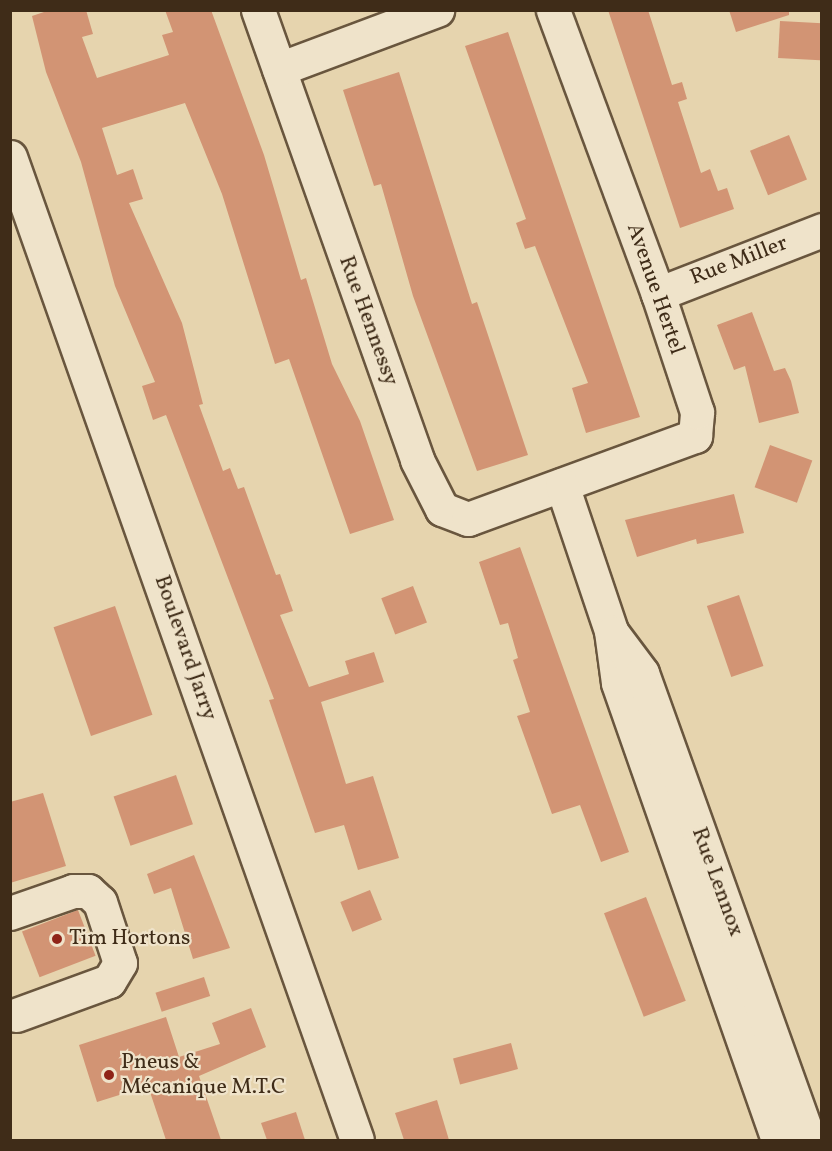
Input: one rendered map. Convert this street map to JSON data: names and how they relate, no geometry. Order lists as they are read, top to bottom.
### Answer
{
  "streets": {
    "street": [
      "Rue Miller",
      "Avenue Hertel",
      "Rue Hennessy",
      "Boulevard Jarry",
      "Rue Lennox"
    ]
  },
  "crossings": [
    ["Rue Miller", "Avenue Hertel"],
    ["Avenue Hertel", "Rue Hennessy"],
    ["Avenue Hertel", "Rue Lennox"],
    ["Rue Hennessy", "Rue Lennox"]
  ],
  "places": ["Tim Hortons", "Pneus & Mécanique M.T.C"]
}
